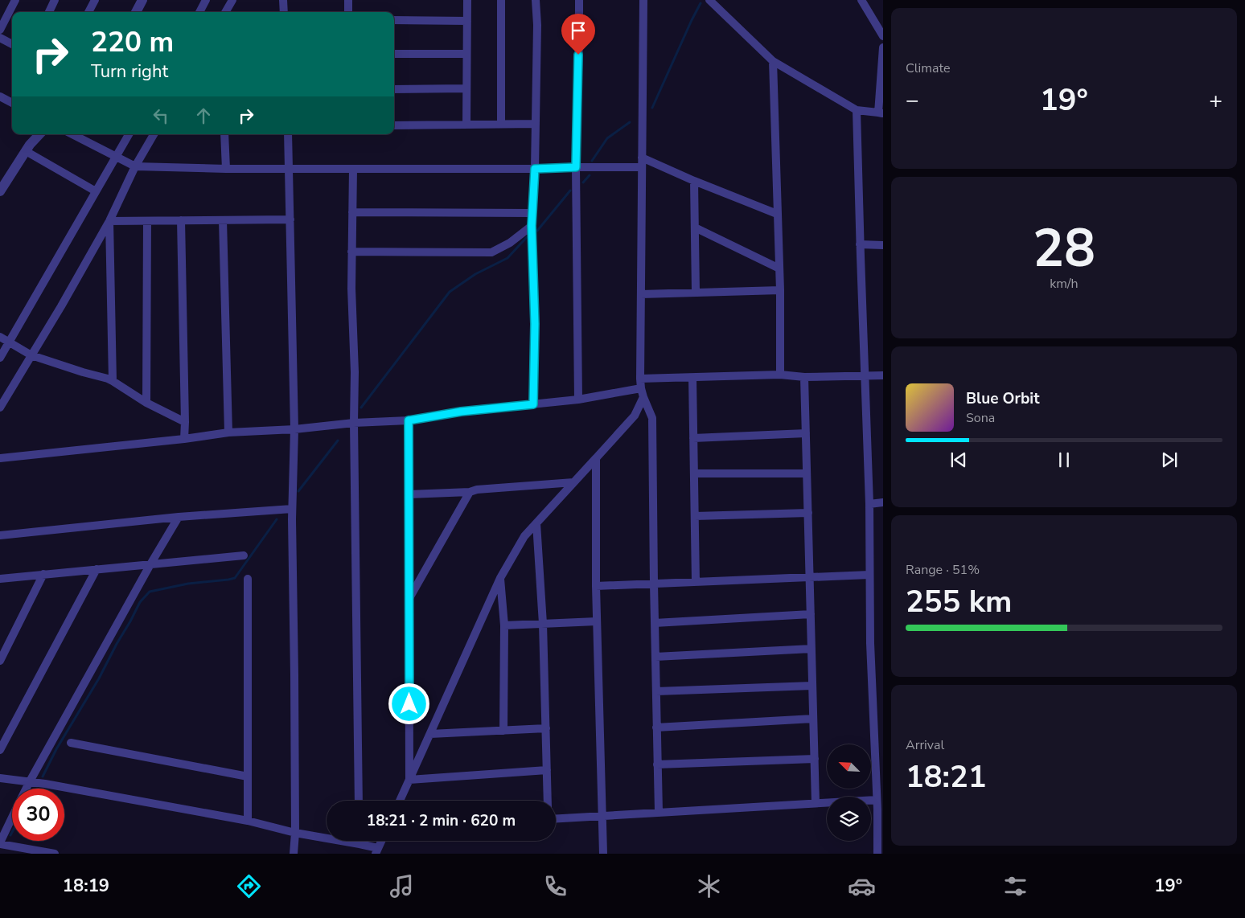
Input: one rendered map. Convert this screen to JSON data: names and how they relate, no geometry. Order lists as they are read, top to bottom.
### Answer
{
  "north": "top left",
  "page": {
    "tile": [
      "Climate",
      ["28", "km/h"],
      ["Range · 51%", "255 km"],
      ["Arrival", "18:21"]
    ],
    "turn": ["220 m", "Turn right"],
    "heat": ["−", "19°", "+"],
    "song": ["Blue Orbit", "Sona"],
    "limit": "30",
    "trip": "18:21 · 2 min · 620 m",
    "tabs": ["18:19", "19°"]
  }
}
